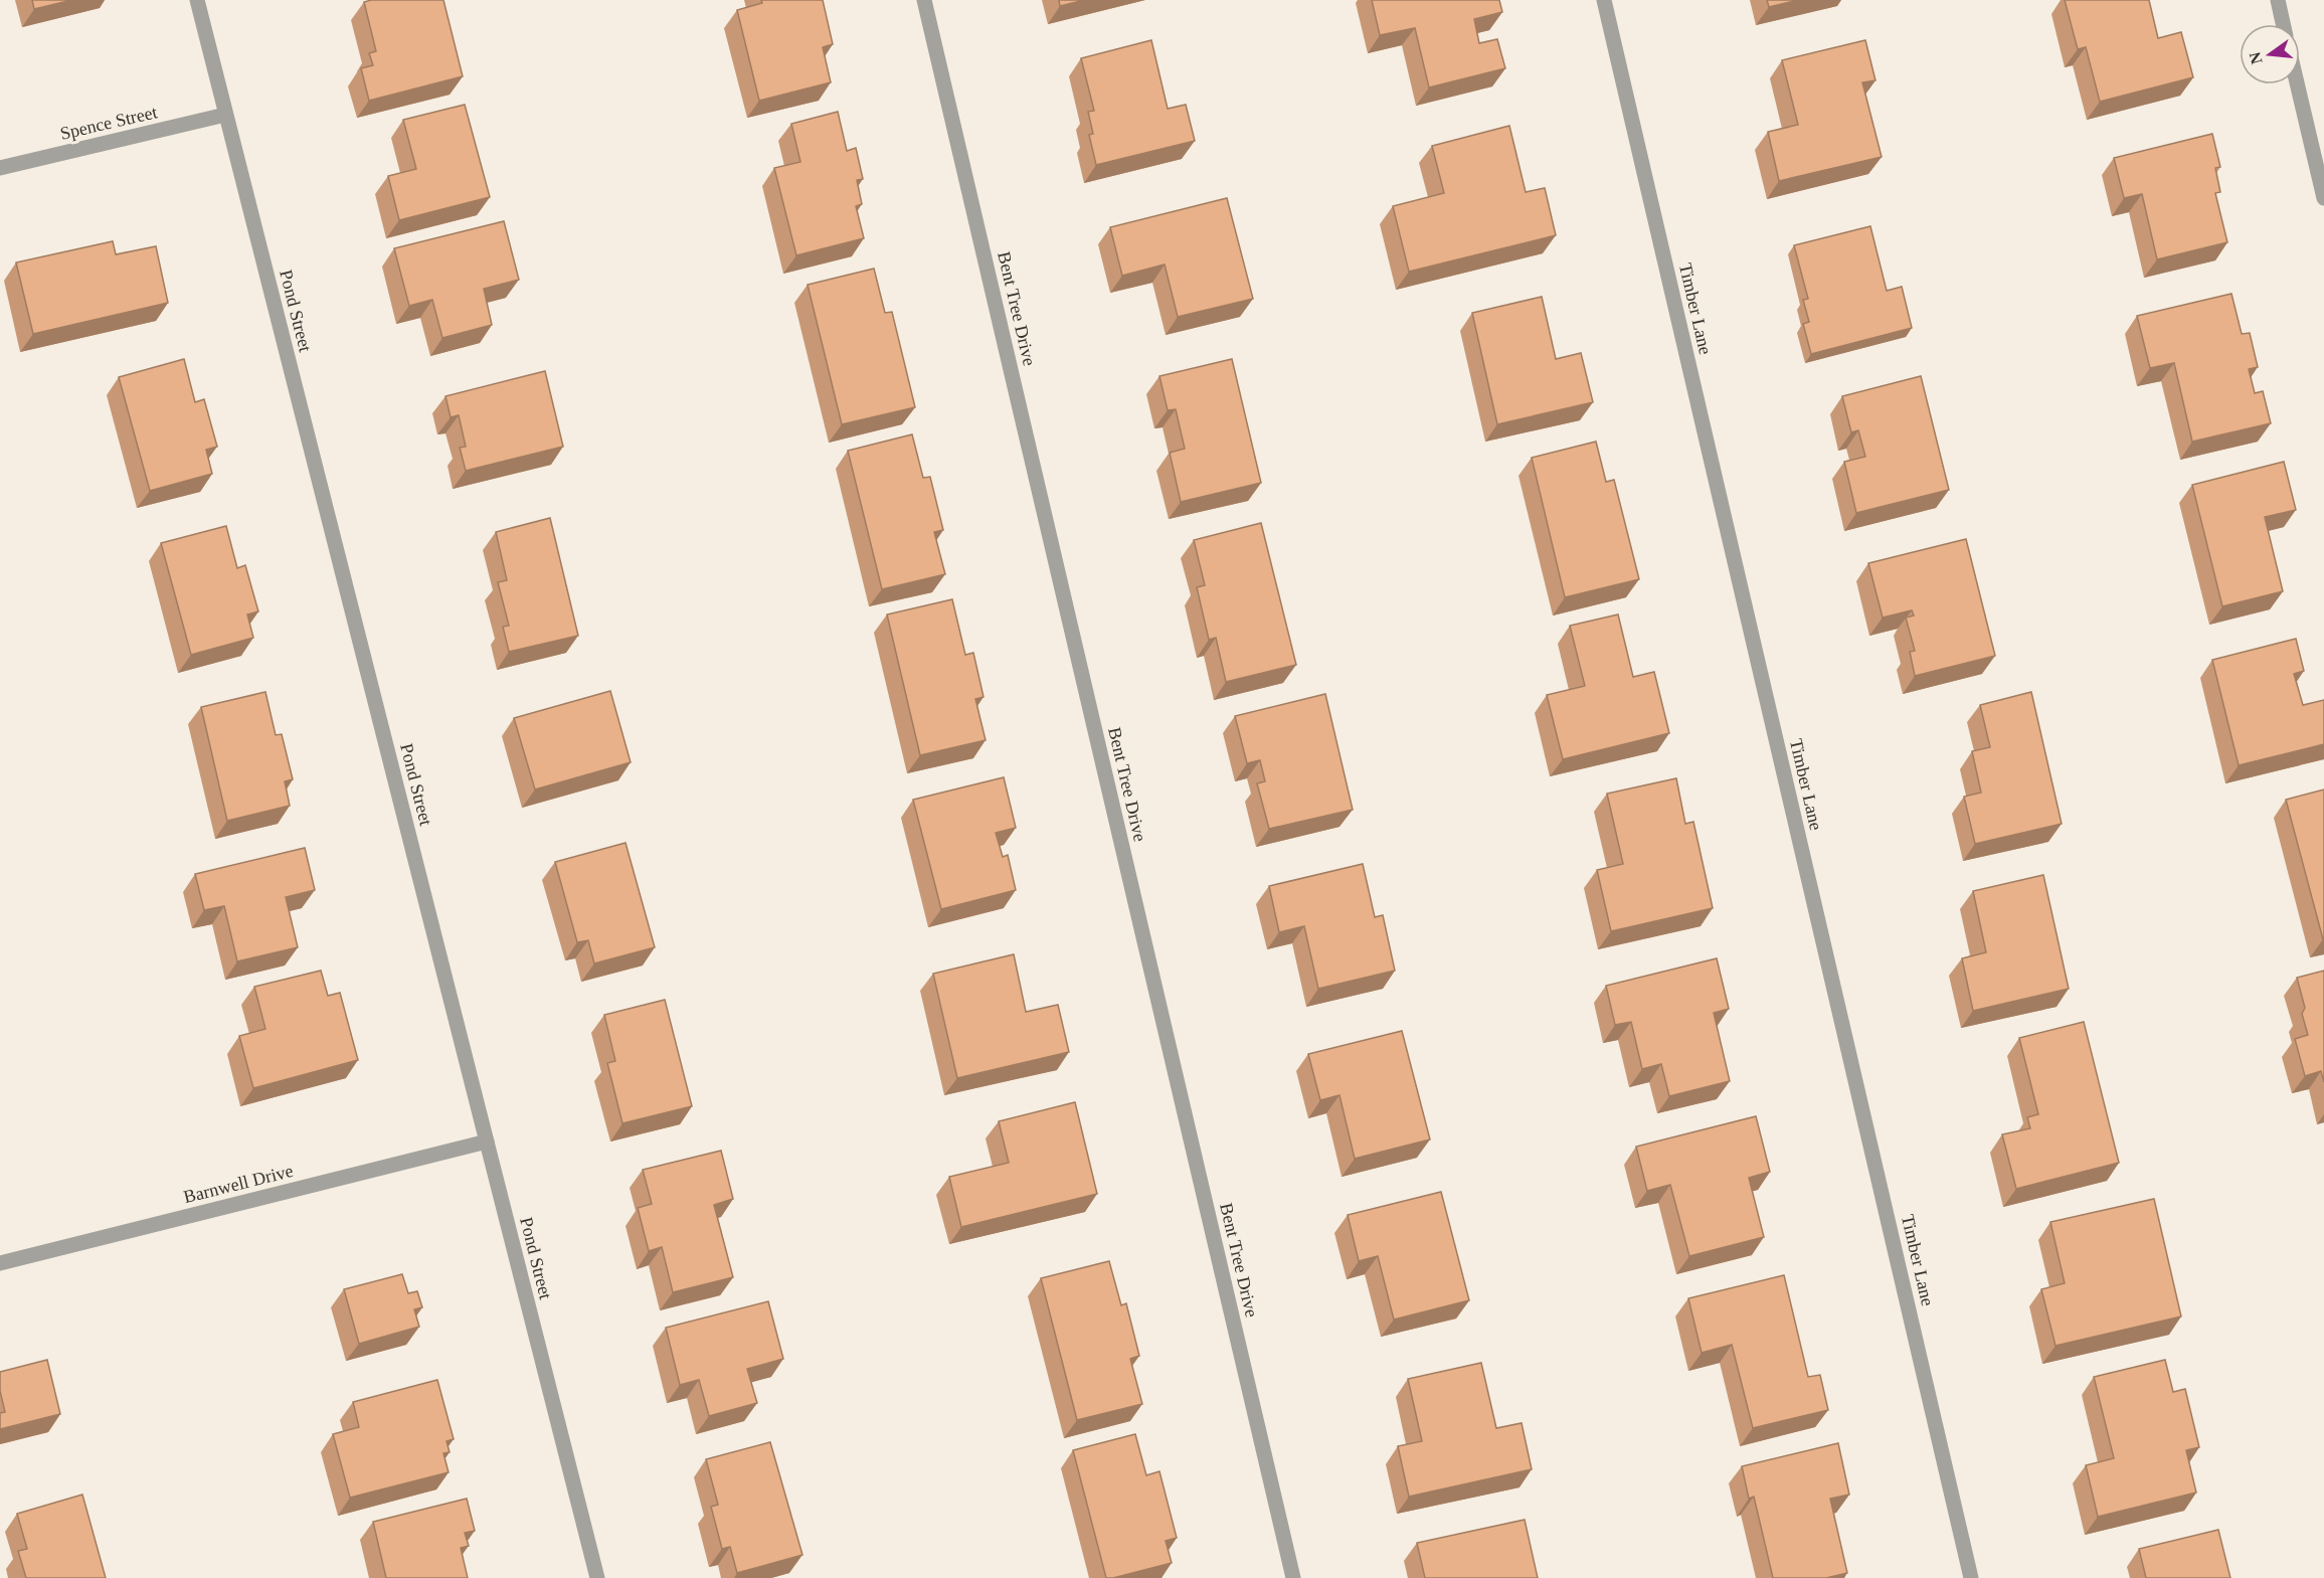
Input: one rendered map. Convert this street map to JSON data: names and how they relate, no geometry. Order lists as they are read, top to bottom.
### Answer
{
  "streets": {
    "street": [
      "Spence Street",
      "Bent Tree Drive",
      "Timber Lane",
      "Pond Street",
      "Barnwell Drive"
    ]
  },
  "crossings": [
    ["Spence Street", "Pond Street"],
    ["Pond Street", "Barnwell Drive"]
  ],
  "north": "left"
}
